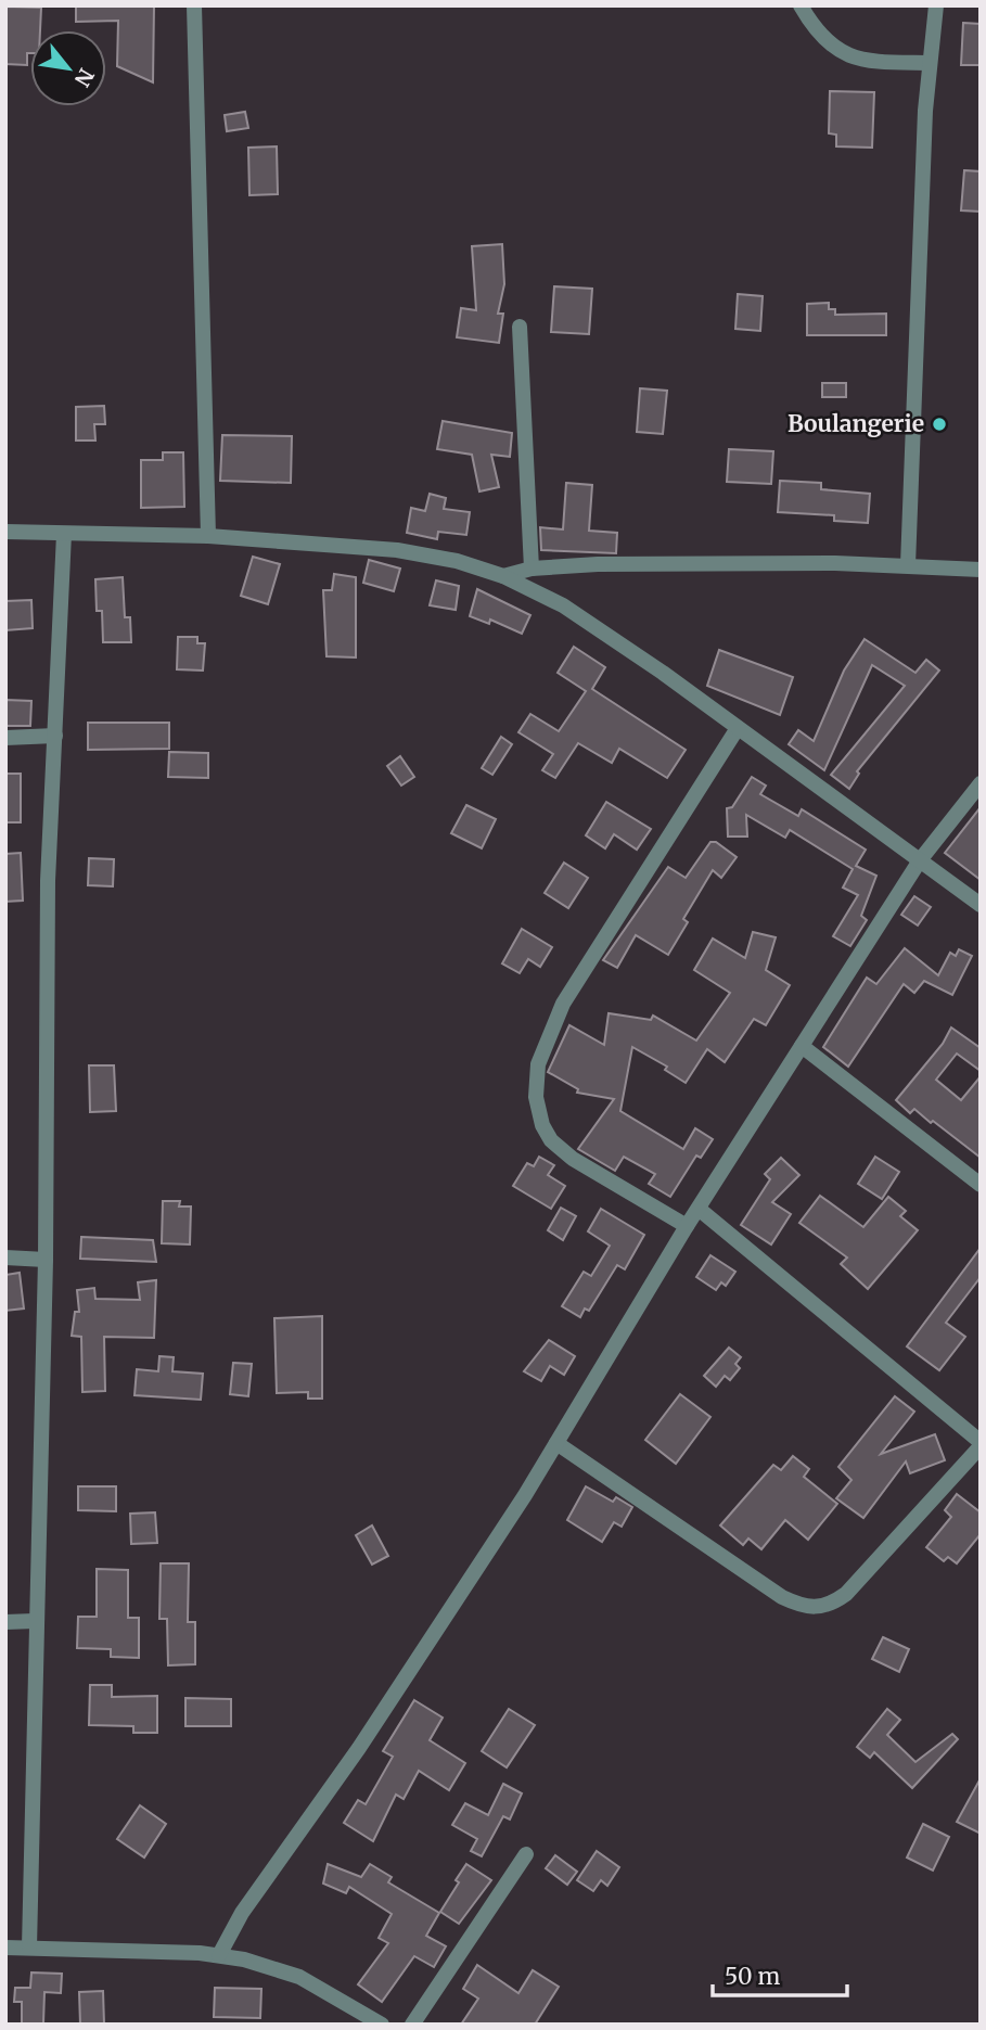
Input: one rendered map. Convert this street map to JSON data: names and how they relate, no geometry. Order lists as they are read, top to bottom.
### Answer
{
  "places": ["Boulangerie"],
  "scale_bar": "50 m",
  "north": "bottom right"
}
